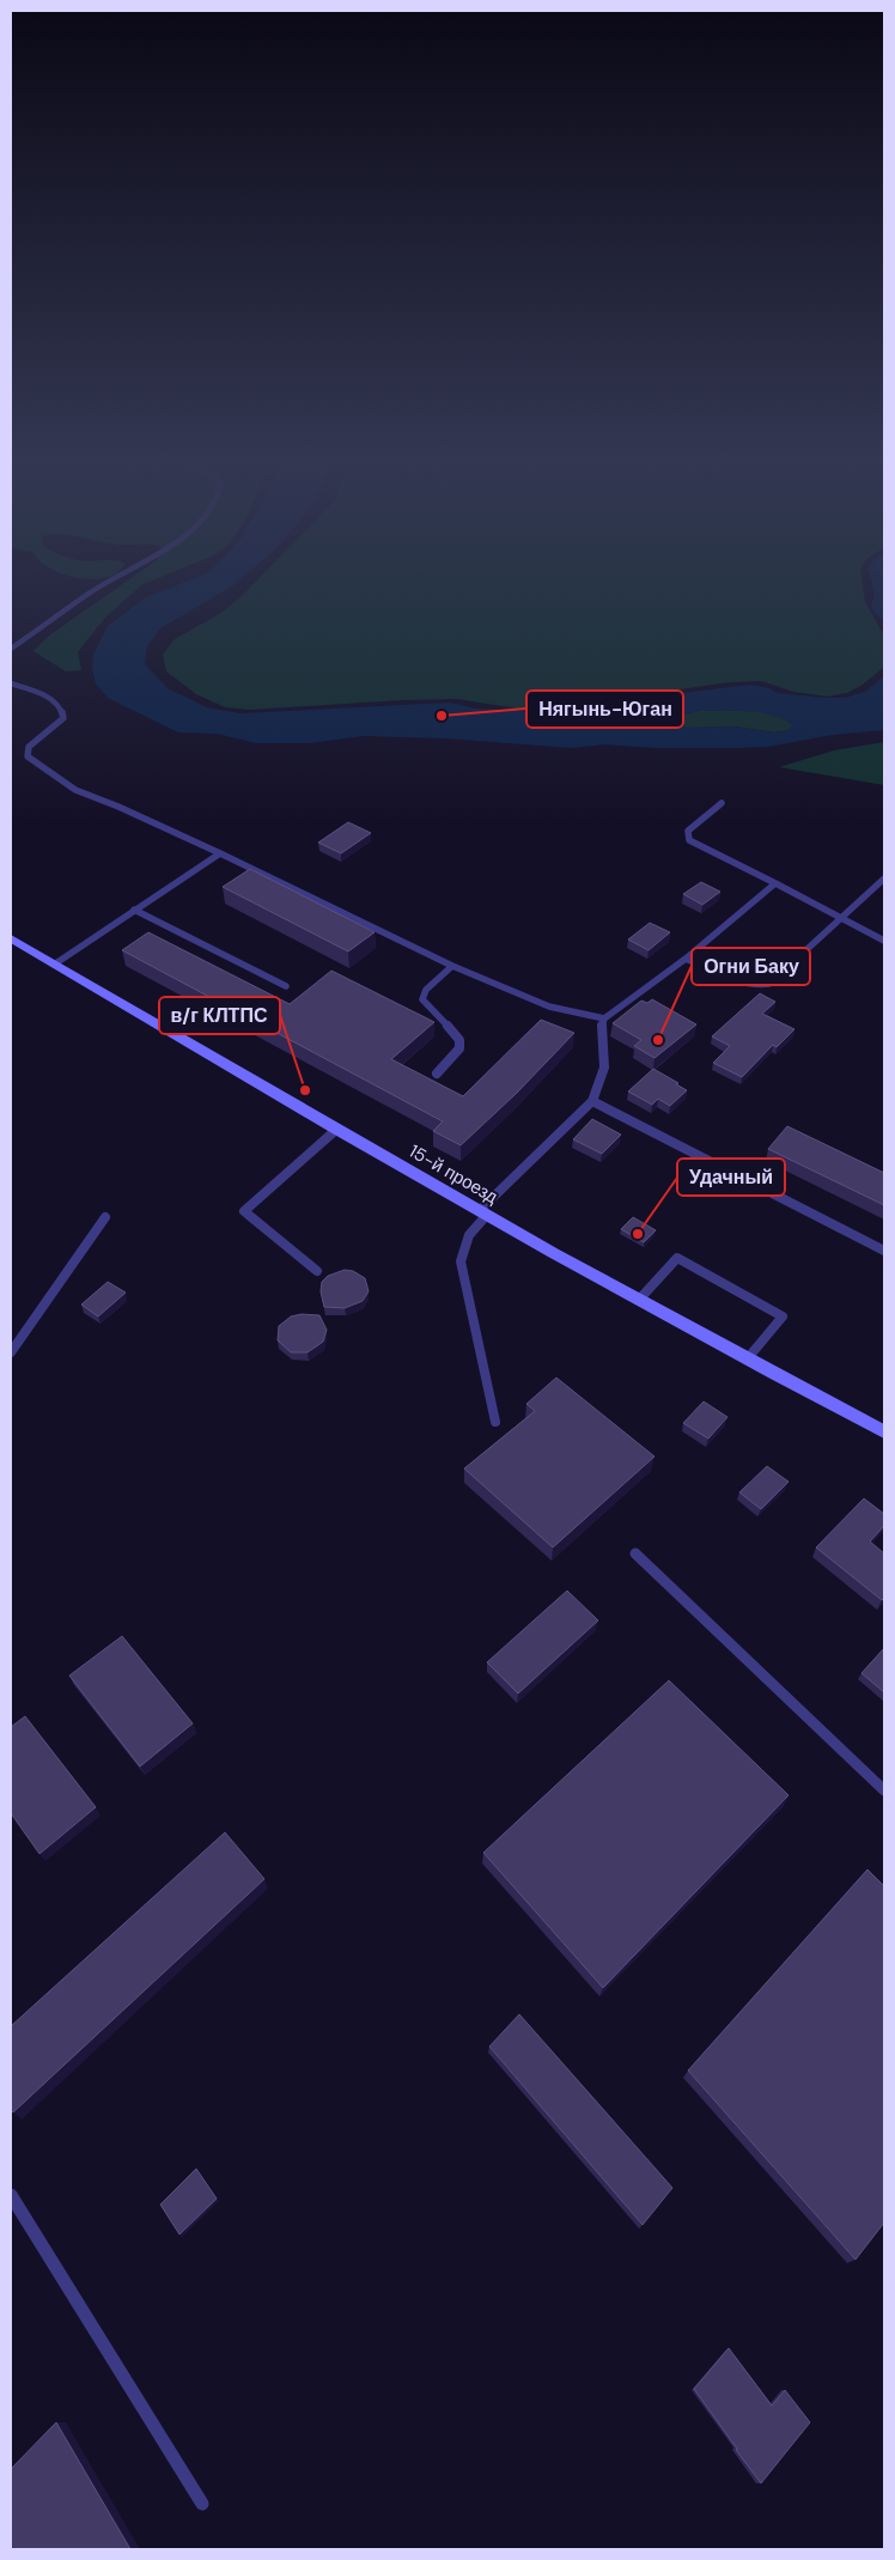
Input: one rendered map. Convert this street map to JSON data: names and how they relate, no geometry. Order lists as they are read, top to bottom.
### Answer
{
  "streets": {
    "main road": ["15-й проезд"]
  },
  "places": [
    "Нягынь-Юган",
    "Огни Баку",
    "в/г КЛТПС",
    "Удачный"
  ]
}
